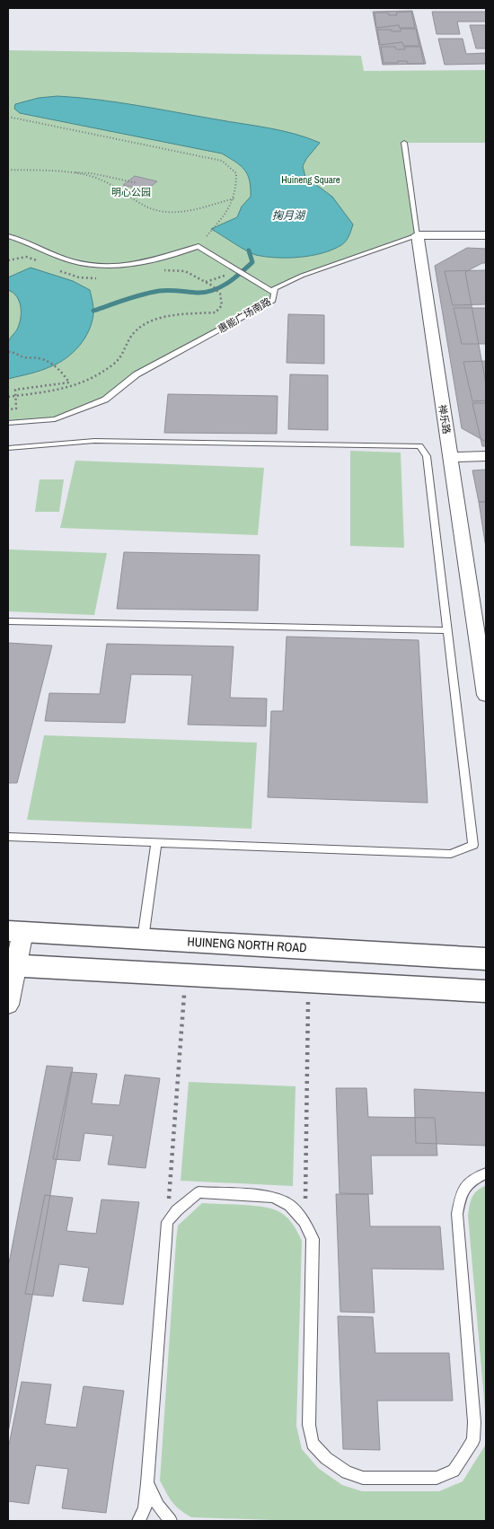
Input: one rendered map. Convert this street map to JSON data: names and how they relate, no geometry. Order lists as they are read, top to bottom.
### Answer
{
  "streets": {
    "street": ["惠能广场南路", "禅乐路", "HUINENG NORTH ROAD"]
  },
  "crossings": [
    ["惠能广场南路", "禅乐路"]
  ],
  "water": ["掬月湖"],
  "parks": ["Huineng Square", "明心公园"]
}
